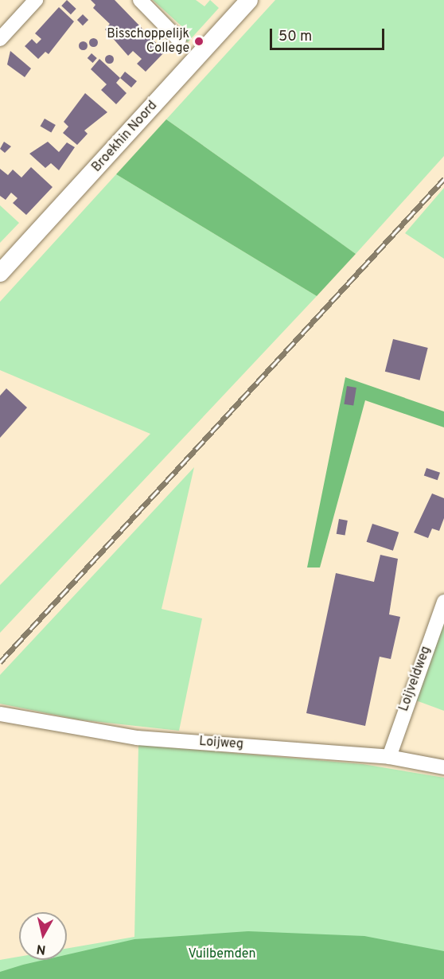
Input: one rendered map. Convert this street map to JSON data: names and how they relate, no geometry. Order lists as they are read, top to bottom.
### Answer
{
  "streets": {
    "street": ["Broekhin Noord", "Loijveldweg", "Loijweg"]
  },
  "crossings": [
    ["Loijveldweg", "Loijweg"]
  ],
  "parks": ["Vuilbemden"],
  "places": ["Bisschoppelijk College"],
  "scale_bar": "50 m",
  "north": "bottom"
}
